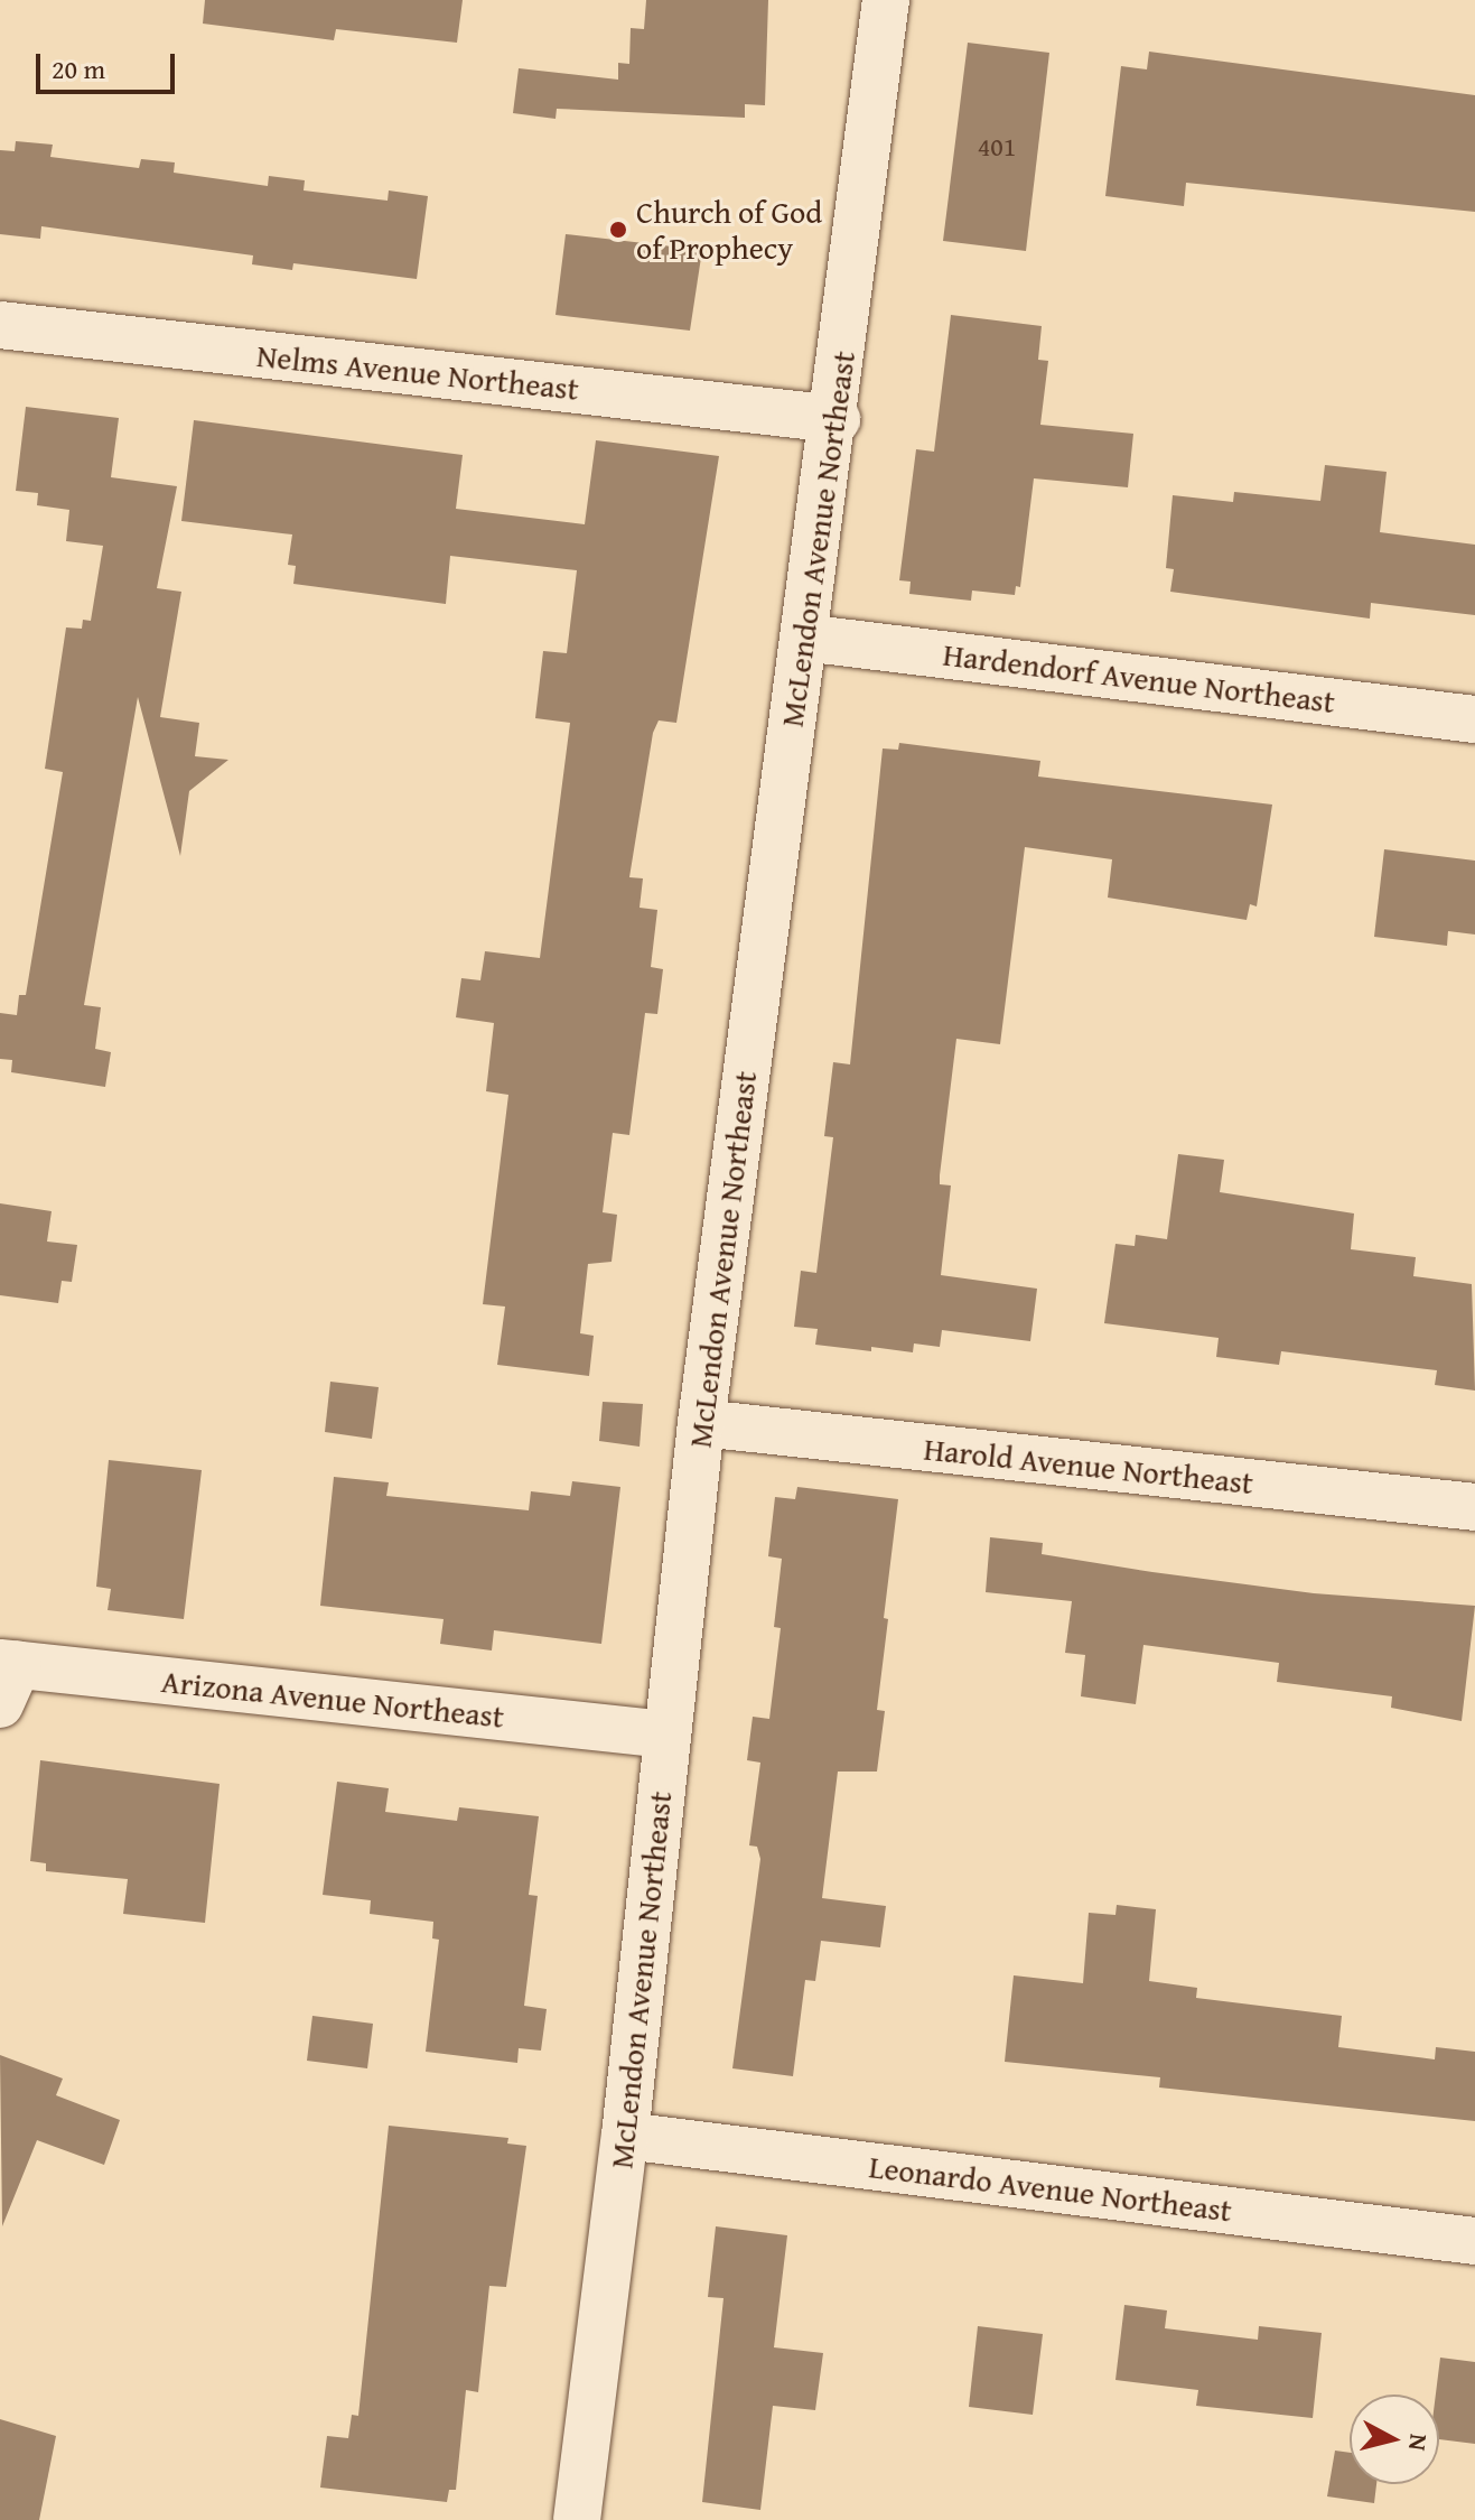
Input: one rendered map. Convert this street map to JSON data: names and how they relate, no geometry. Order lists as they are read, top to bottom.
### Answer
{
  "streets": {
    "street": [
      "Nelms Avenue Northeast",
      "McLendon Avenue Northeast",
      "Hardendorf Avenue Northeast",
      "Harold Avenue Northeast",
      "Arizona Avenue Northeast",
      "Leonardo Avenue Northeast"
    ]
  },
  "crossings": [
    ["Nelms Avenue Northeast", "McLendon Avenue Northeast"],
    ["McLendon Avenue Northeast", "Hardendorf Avenue Northeast"],
    ["McLendon Avenue Northeast", "Harold Avenue Northeast"],
    ["McLendon Avenue Northeast", "Arizona Avenue Northeast"],
    ["McLendon Avenue Northeast", "Leonardo Avenue Northeast"]
  ],
  "places": ["Church of God of Prophecy"],
  "house_numbers": ["401"],
  "scale_bar": "20 m",
  "north": "right"
}
